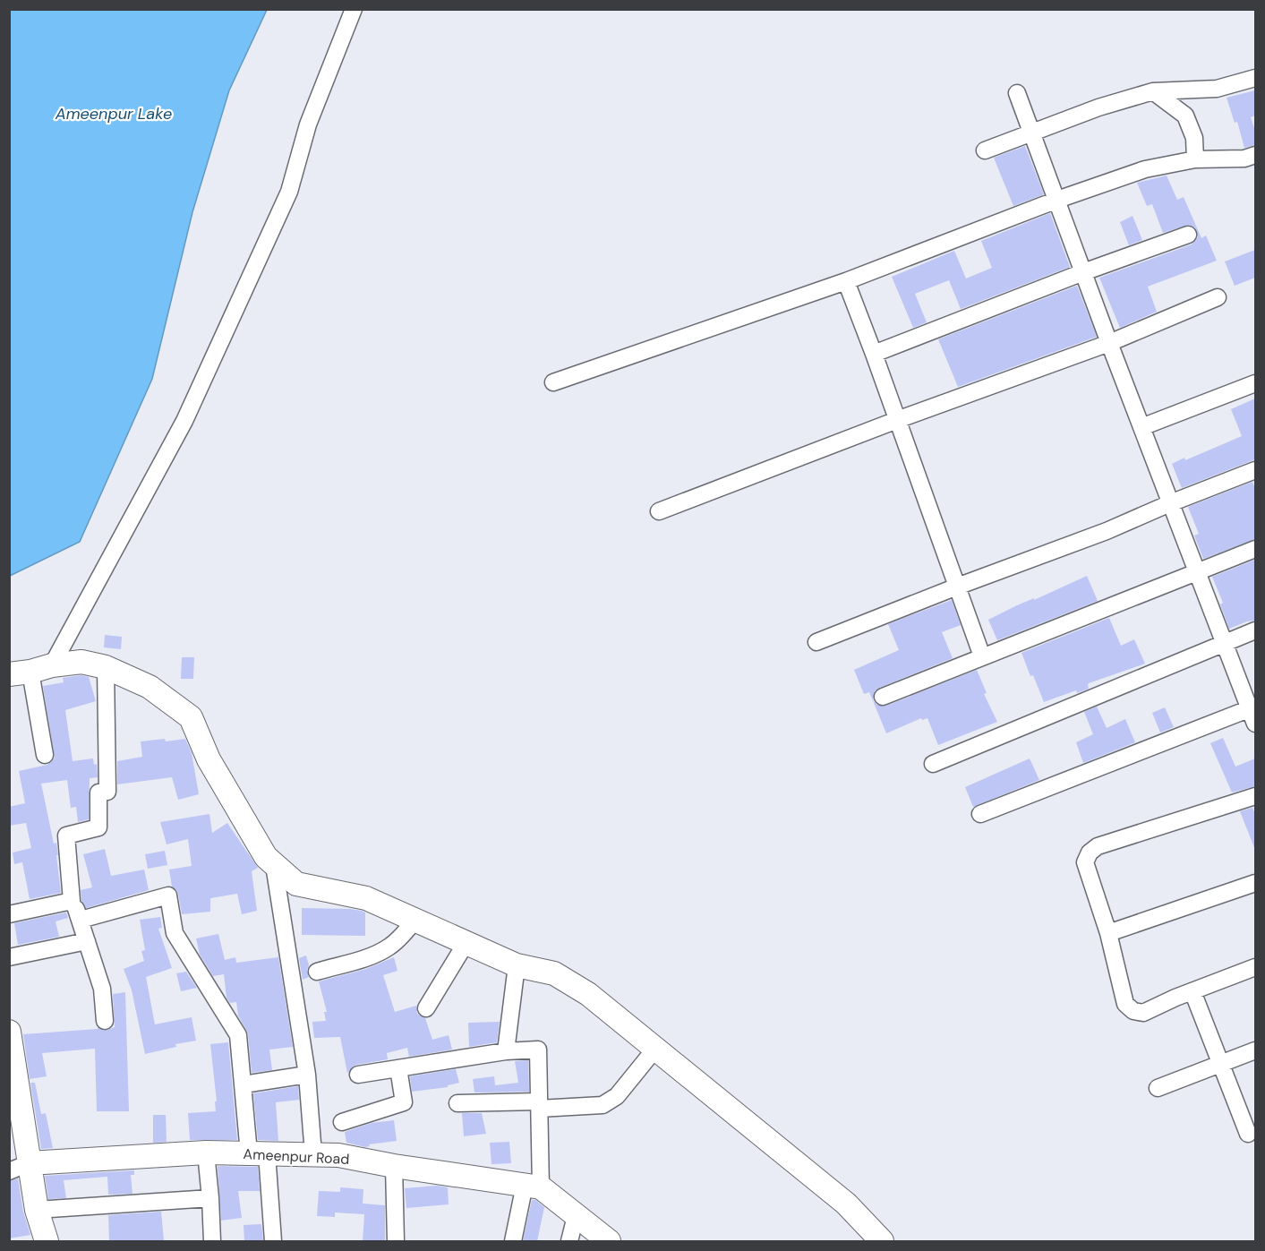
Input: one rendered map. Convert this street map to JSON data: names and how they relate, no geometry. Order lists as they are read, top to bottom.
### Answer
{
  "streets": {
    "street": ["Ameenpur Road"]
  },
  "water": ["Ameenpur Lake"]
}
